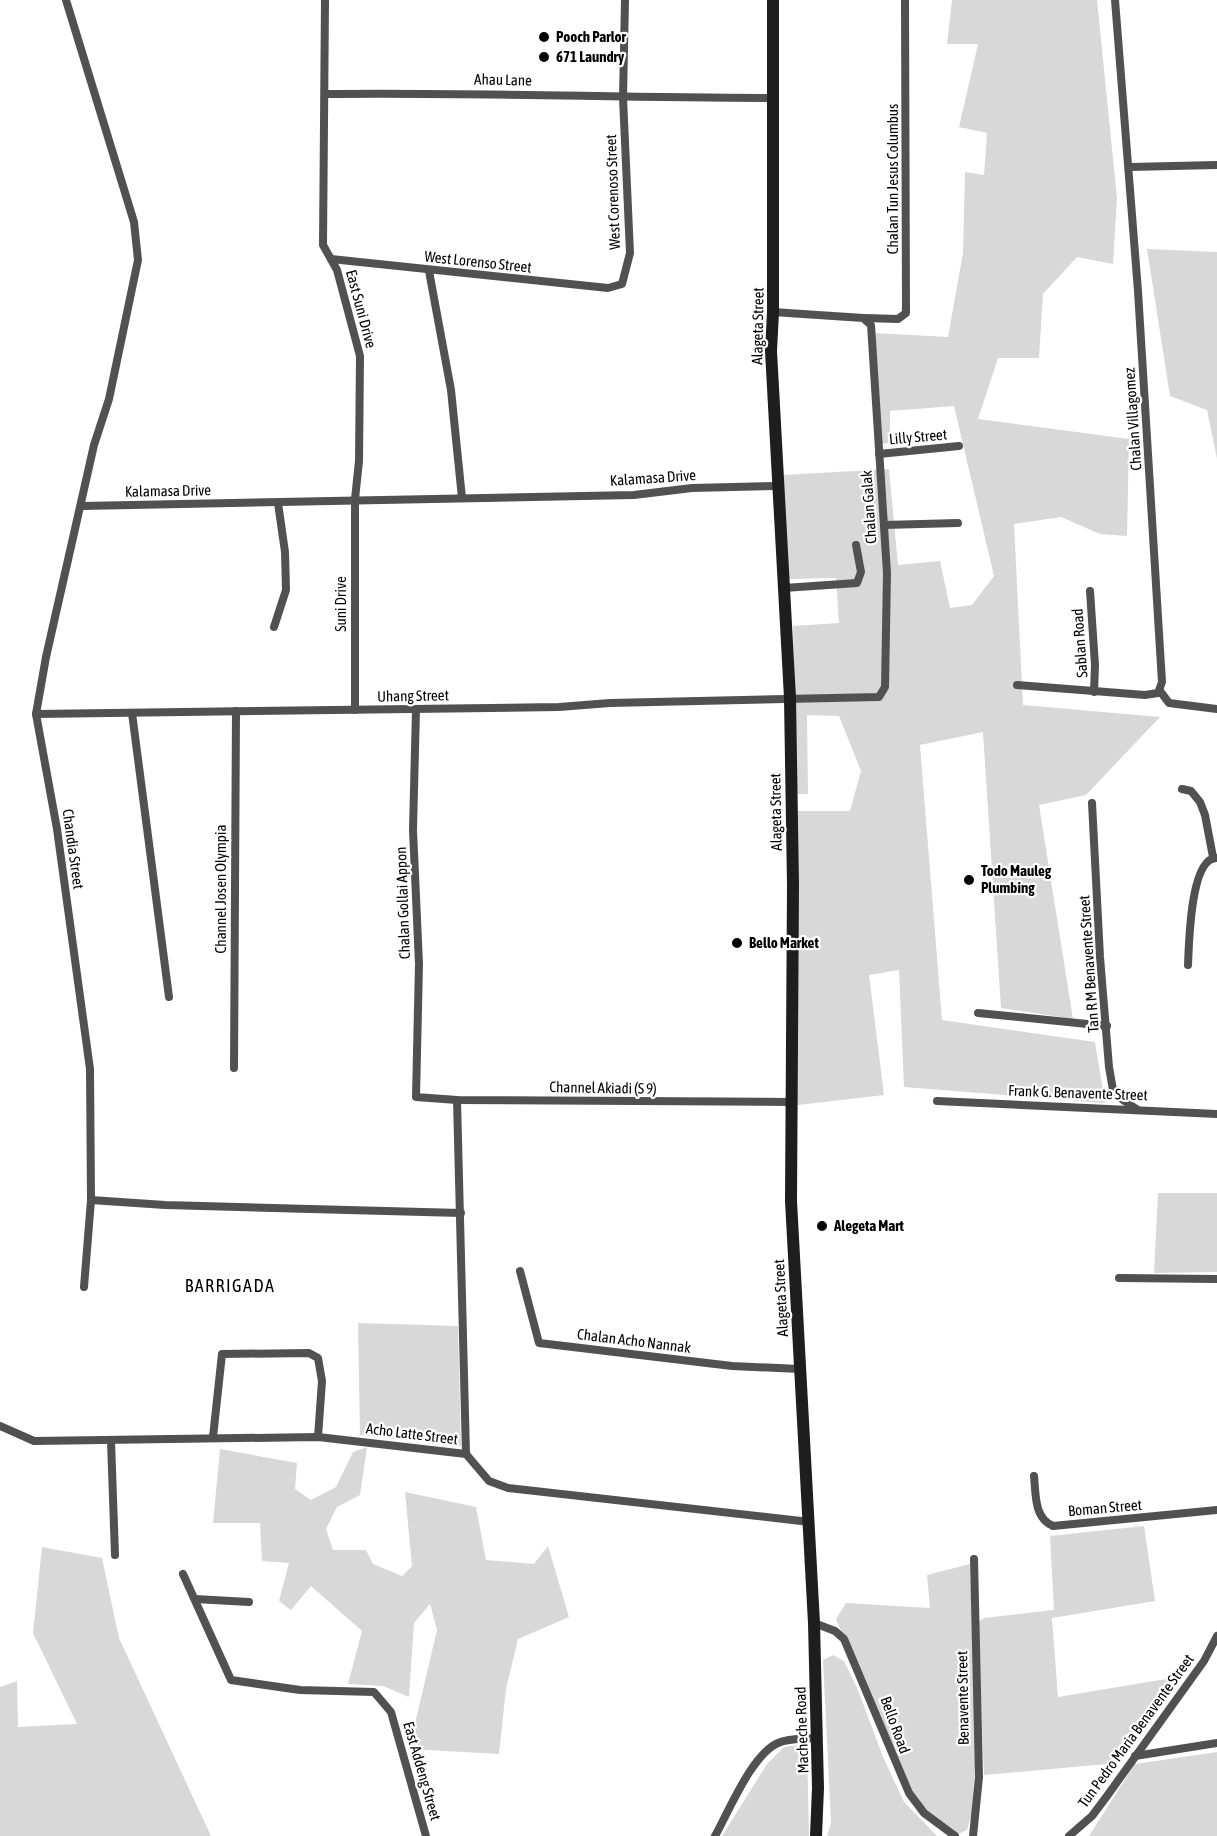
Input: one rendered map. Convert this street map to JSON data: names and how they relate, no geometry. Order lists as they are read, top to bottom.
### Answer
{
  "streets": {
    "main road": ["Alageta Street", "Macheche Road"],
    "street": [
      "Ahau Lane",
      "Chalan Tun Jesus Columbus",
      "West Corenoso Street",
      "West Lorenso Street",
      "East Suni Drive",
      "Chalan Villagomez",
      "Lilly Street",
      "Kalamasa Drive",
      "Chalan Galak",
      "Suni Drive",
      "Sablan Road",
      "Uhang Street",
      "Chandia Street",
      "Channel Josen Olympia",
      "Chalan Gollai Appon",
      "Tan R M Benavente Street",
      "Channel Akiadi (S 9)",
      "Frank G. Benavente Street",
      "Chalan Acho Nannak",
      "Acho Latte Street",
      "Boman Street",
      "Benavente Street",
      "Bello Road",
      "Tun Pedro Maria Benavente Street",
      "East Addeng Street"
    ]
  },
  "crossings": [
    ["Ahau Lane", "West Corenoso Street"],
    ["Ahau Lane", "East Suni Drive"],
    ["Ahau Lane", "Alageta Street"],
    ["Chalan Tun Jesus Columbus", "Chalan Galak"],
    ["West Corenoso Street", "West Lorenso Street"],
    ["West Lorenso Street", "East Suni Drive"],
    ["East Suni Drive", "Kalamasa Drive"],
    ["East Suni Drive", "Suni Drive"],
    ["Alageta Street", "Kalamasa Drive"],
    ["Alageta Street", "Chalan Galak"],
    ["Alageta Street", "Uhang Street"],
    ["Alageta Street", "Channel Akiadi (S 9)"],
    ["Alageta Street", "Chalan Acho Nannak"],
    ["Alageta Street", "Acho Latte Street"],
    ["Alageta Street", "Bello Road"],
    ["Alageta Street", "Macheche Road"],
    ["Lilly Street", "Chalan Galak"],
    ["Kalamasa Drive", "Suni Drive"],
    ["Kalamasa Drive", "Chandia Street"],
    ["Chalan Galak", "Uhang Street"],
    ["Suni Drive", "Uhang Street"],
    ["Uhang Street", "Chandia Street"],
    ["Uhang Street", "Channel Josen Olympia"],
    ["Uhang Street", "Chalan Gollai Appon"],
    ["Chalan Gollai Appon", "Channel Akiadi (S 9)"],
    ["Tan R M Benavente Street", "Frank G. Benavente Street"],
    ["Bello Road", "Macheche Road"]
  ],
  "districts": ["BARRIGADA"],
  "places": [
    "Pooch Parlor",
    "671 Laundry",
    "Todo Mauleg Plumbing",
    "Bello Market",
    "Alegeta Mart"
  ]
}
